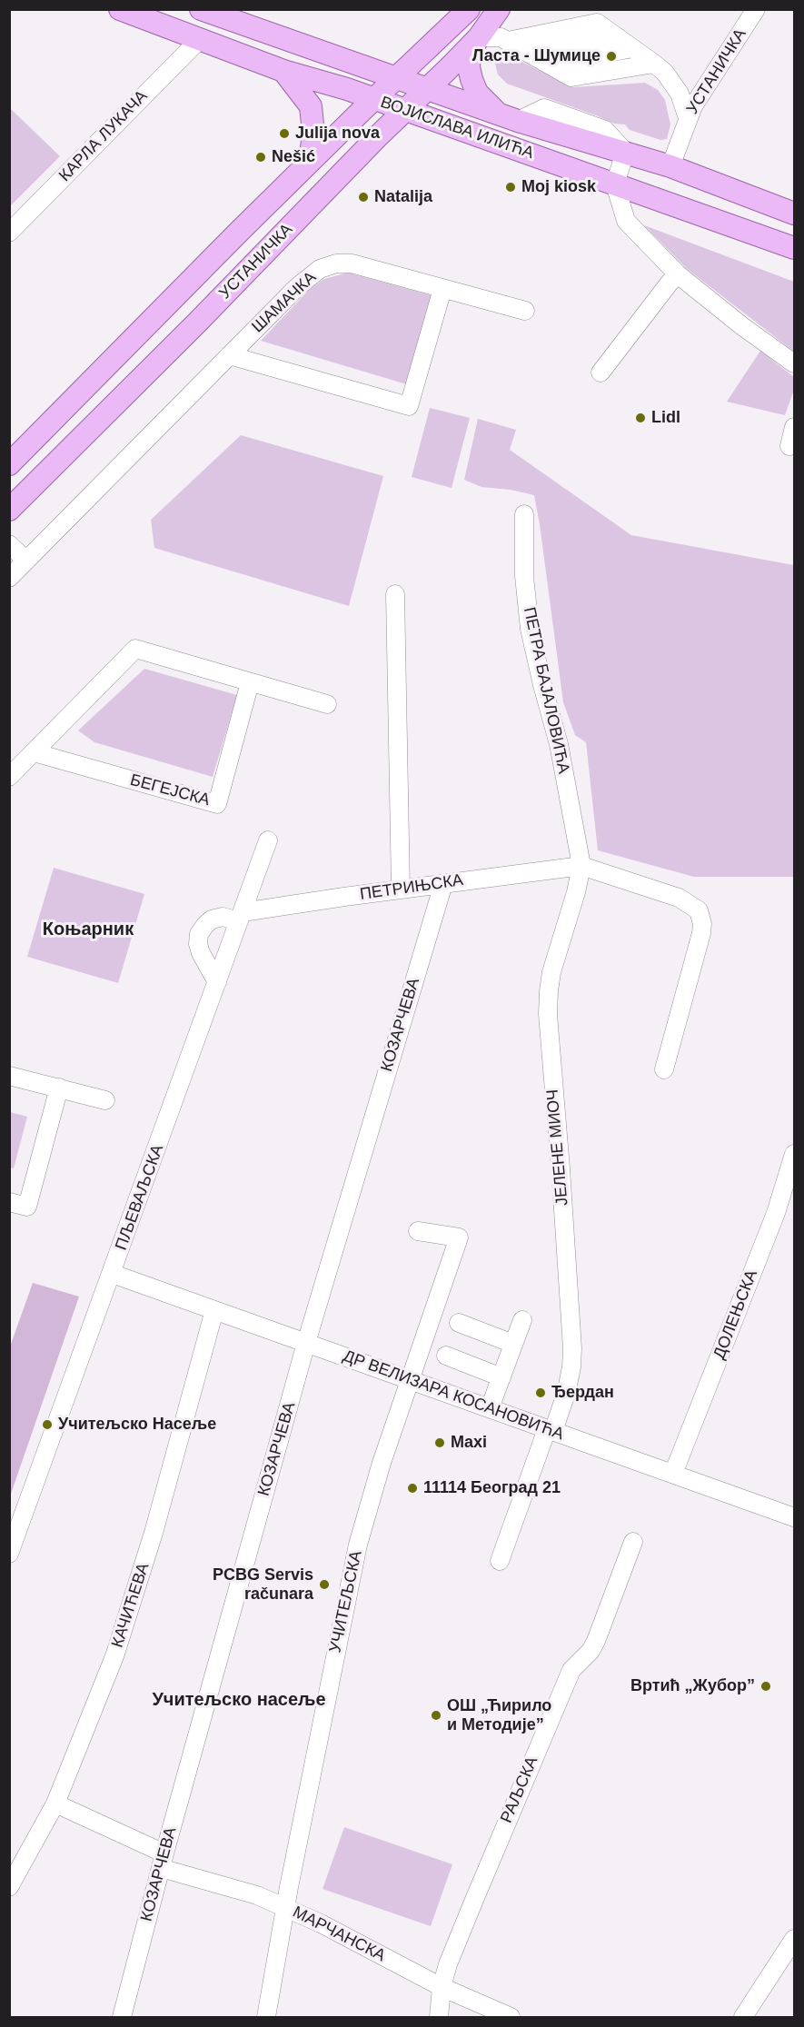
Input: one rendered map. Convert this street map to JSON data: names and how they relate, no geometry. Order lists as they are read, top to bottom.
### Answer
{
  "streets": {
    "main road": ["УСТАНИЧКА", "ВОЈИСЛАВА ИЛИЋА"],
    "street": [
      "КАРЛА ЛУКАЧА",
      "ШАМАЧКА",
      "ПЕТРА БАЈАЛОВИЋА",
      "БЕГЕЈСКА",
      "ПЕТРИЊСКА",
      "КОЗАРЧЕВА",
      "ЈЕЛЕНЕ МИОЧ",
      "ПЉЕВАЉСКА",
      "ДОЛЕЊСКА",
      "ДР ВЕЛИЗАРА КОСАНОВИЋА",
      "УЧИТЕЉСКА",
      "КАЧИЋЕВА",
      "РАЉСКА",
      "МАРЧАНСКА"
    ]
  },
  "crossings": [
    ["УСТАНИЧКА", "ВОЈИСЛАВА ИЛИЋА"],
    ["ВОЈИСЛАВА ИЛИЋА", "КАРЛА ЛУКАЧА"],
    ["ПЕТРА БАЈАЛОВИЋА", "ПЕТРИЊСКА"],
    ["ПЕТРА БАЈАЛОВИЋА", "ЈЕЛЕНЕ МИОЧ"],
    ["ПЕТРИЊСКА", "КОЗАРЧЕВА"],
    ["ПЕТРИЊСКА", "ЈЕЛЕНЕ МИОЧ"],
    ["ПЕТРИЊСКА", "ПЉЕВАЉСКА"],
    ["КОЗАРЧЕВА", "ДР ВЕЛИЗАРА КОСАНОВИЋА"],
    ["КОЗАРЧЕВА", "МАРЧАНСКА"],
    ["ЈЕЛЕНЕ МИОЧ", "ДР ВЕЛИЗАРА КОСАНОВИЋА"],
    ["ПЉЕВАЉСКА", "ДР ВЕЛИЗАРА КОСАНОВИЋА"],
    ["ДОЛЕЊСКА", "ДР ВЕЛИЗАРА КОСАНОВИЋА"],
    ["ДР ВЕЛИЗАРА КОСАНОВИЋА", "УЧИТЕЉСКА"],
    ["ДР ВЕЛИЗАРА КОСАНОВИЋА", "КАЧИЋЕВА"],
    ["УЧИТЕЉСКА", "МАРЧАНСКА"],
    ["КАЧИЋЕВА", "МАРЧАНСКА"],
    ["РАЉСКА", "МАРЧАНСКА"]
  ],
  "districts": ["Коњарник", "Учитељско насеље"],
  "places": [
    "Ласта - Шумице",
    "Julija nova",
    "Nešić",
    "Moj kiosk",
    "Natalija",
    "Lidl",
    "Ђердан",
    "Учитељско Насеље",
    "Maxi",
    "11114 Београд 21",
    "PCBG Servis računara",
    "Вртић „Жубор”",
    "ОШ „Ћирило и Методије”"
  ]
}
